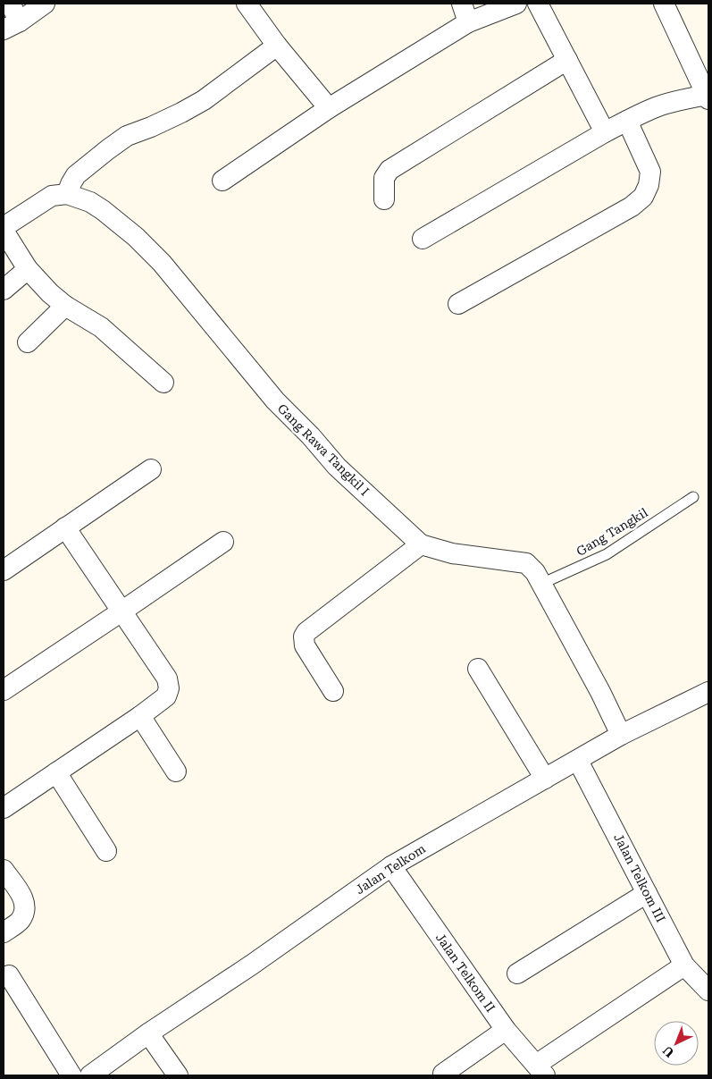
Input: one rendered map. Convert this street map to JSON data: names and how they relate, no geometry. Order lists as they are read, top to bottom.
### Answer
{
  "streets": {
    "street": [
      "Gang Rawa Tangkil I",
      "Jalan Telkom",
      "Jalan Telkom III",
      "Jalan Telkom II"
    ],
    "lane": ["Gang Tangkil"]
  },
  "crossings": [
    ["Gang Rawa Tangkil I", "Gang Tangkil"],
    ["Gang Rawa Tangkil I", "Jalan Telkom"],
    ["Jalan Telkom", "Jalan Telkom III"],
    ["Jalan Telkom", "Jalan Telkom II"]
  ],
  "north": "bottom left"
}
